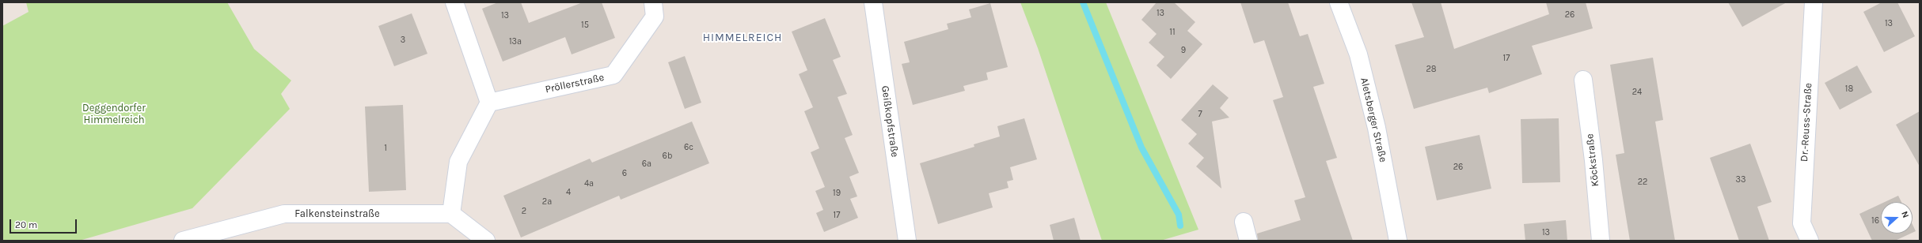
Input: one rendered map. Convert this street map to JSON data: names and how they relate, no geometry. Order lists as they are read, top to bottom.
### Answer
{
  "streets": {
    "street": [
      "Pröllerstraße",
      "Aletsberger Straße",
      "Geißkopfstraße",
      "Dr.-Reuss-Straße",
      "Köckstraße",
      "Falkensteinstraße"
    ]
  },
  "districts": ["HIMMELREICH"],
  "parks": ["Deggendorfer Himmelreich"],
  "house_numbers": [
    "13",
    "26",
    "13",
    "13",
    "15",
    "11",
    "3",
    "13a",
    "9",
    "17",
    "28",
    "18",
    "24",
    "7",
    "6c",
    "1",
    "6b",
    "6a",
    "26",
    "6",
    "33",
    "22",
    "4a",
    "4",
    "19",
    "2a",
    "2",
    "17",
    "16",
    "13"
  ],
  "scale_bar": "20 m",
  "north": "right"
}
